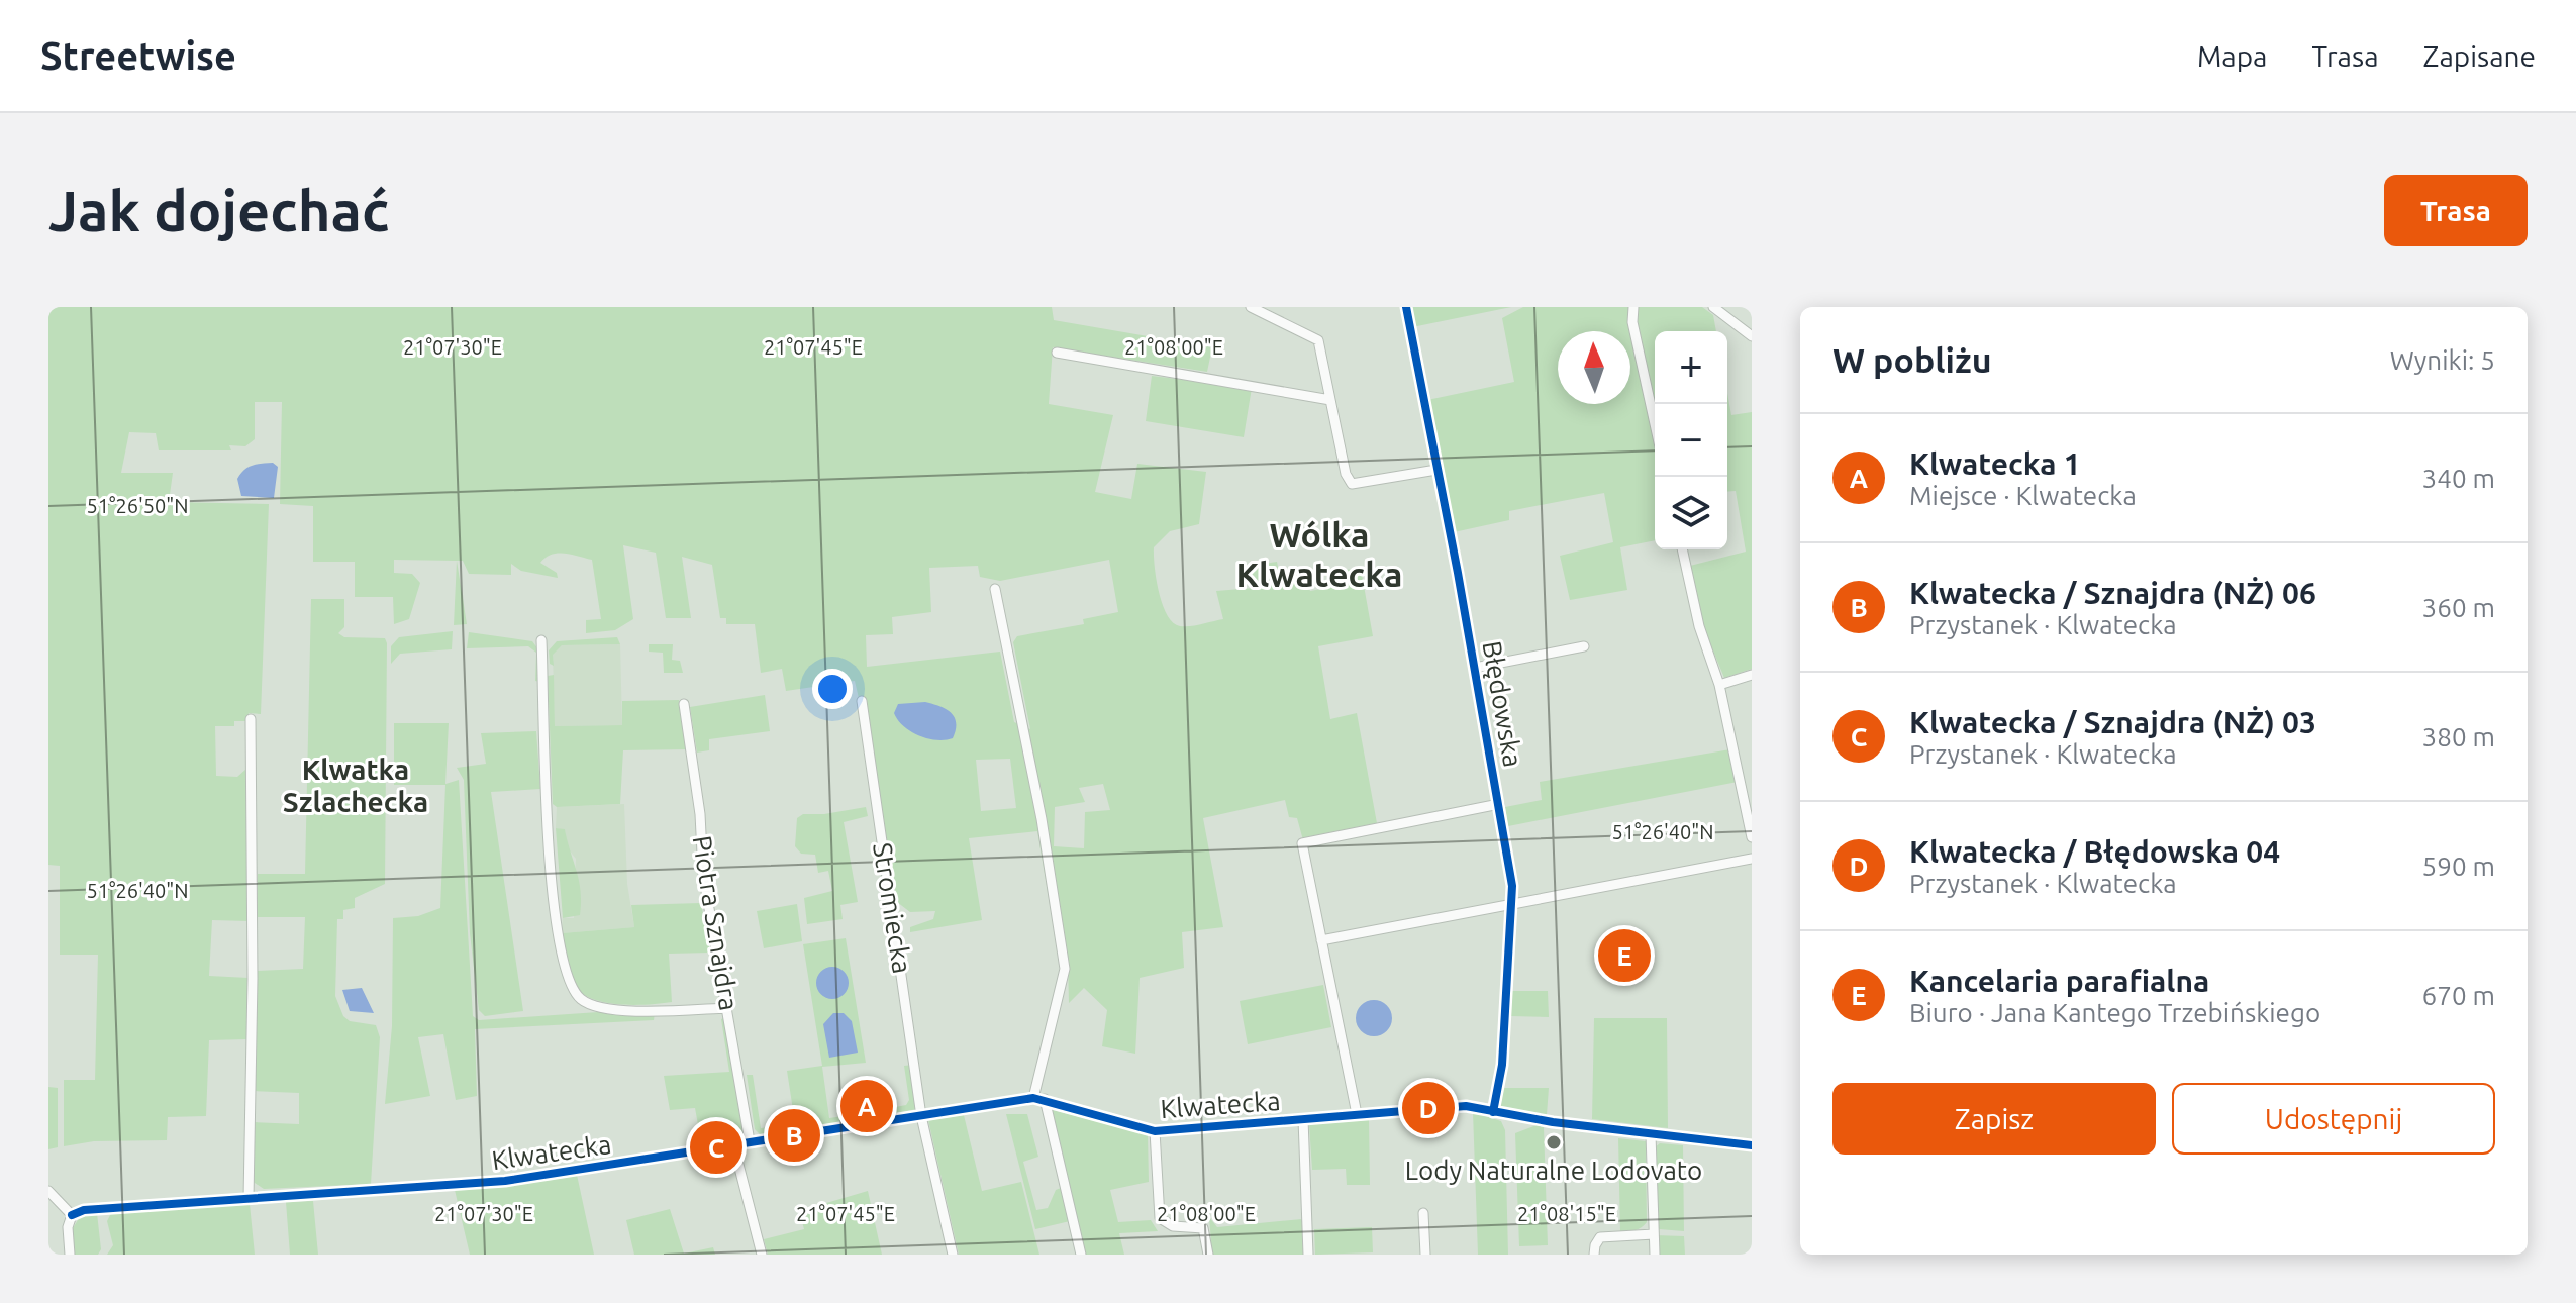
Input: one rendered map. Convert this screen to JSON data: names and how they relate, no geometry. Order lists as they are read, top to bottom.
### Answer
{
  "streets": {
    "street": [
      "Błędowska",
      "Stromiecka",
      "Piotra Sznajdra",
      "Klwatecka"
    ]
  },
  "crossings": [
    ["Błędowska", "Klwatecka"],
    ["Stromiecka", "Klwatecka"],
    ["Piotra Sznajdra", "Klwatecka"]
  ],
  "districts": ["Wólka Klwatecka", "Klwatka Szlachecka"],
  "places": ["Lody Naturalne Lodovato"],
  "north": "top",
  "page": {
    "header": "Streetwise",
    "nav": ["Mapa", "Trasa", "Zapisane"],
    "buttons": [
      "Trasa",
      ["Zapisz", "Udostępnij"]
    ],
    "title": "Jak dojechać",
    "heading": ["W pobliżu", "Wyniki: 5"],
    "map_buttons": ["+", "−"],
    "list": [
      {
        "mark": "A",
        "name": "Klwatecka 1",
        "note": "Miejsce · Klwatecka",
        "value": "340 m"
      },
      {
        "mark": "B",
        "name": "Klwatecka / Sznajdra (NŻ) 06",
        "note": "Przystanek · Klwatecka",
        "value": "360 m"
      },
      {
        "mark": "C",
        "name": "Klwatecka / Sznajdra (NŻ) 03",
        "note": "Przystanek · Klwatecka",
        "value": "380 m"
      },
      {
        "mark": "D",
        "name": "Klwatecka / Błędowska 04",
        "note": "Przystanek · Klwatecka",
        "value": "590 m"
      },
      {
        "mark": "E",
        "name": "Kancelaria parafialna",
        "note": "Biuro · Jana Kantego Trzebińskiego",
        "value": "670 m"
      }
    ],
    "pins": [
      "E",
      "A",
      "D",
      "B",
      "C"
    ]
  },
  "coordinates": [
    "21°07'30\"E",
    "21°07'45\"E",
    "21°08'00\"E",
    "51°26'50\"N",
    "51°26'40\"N",
    "21°08'15\"E"
  ]
}
